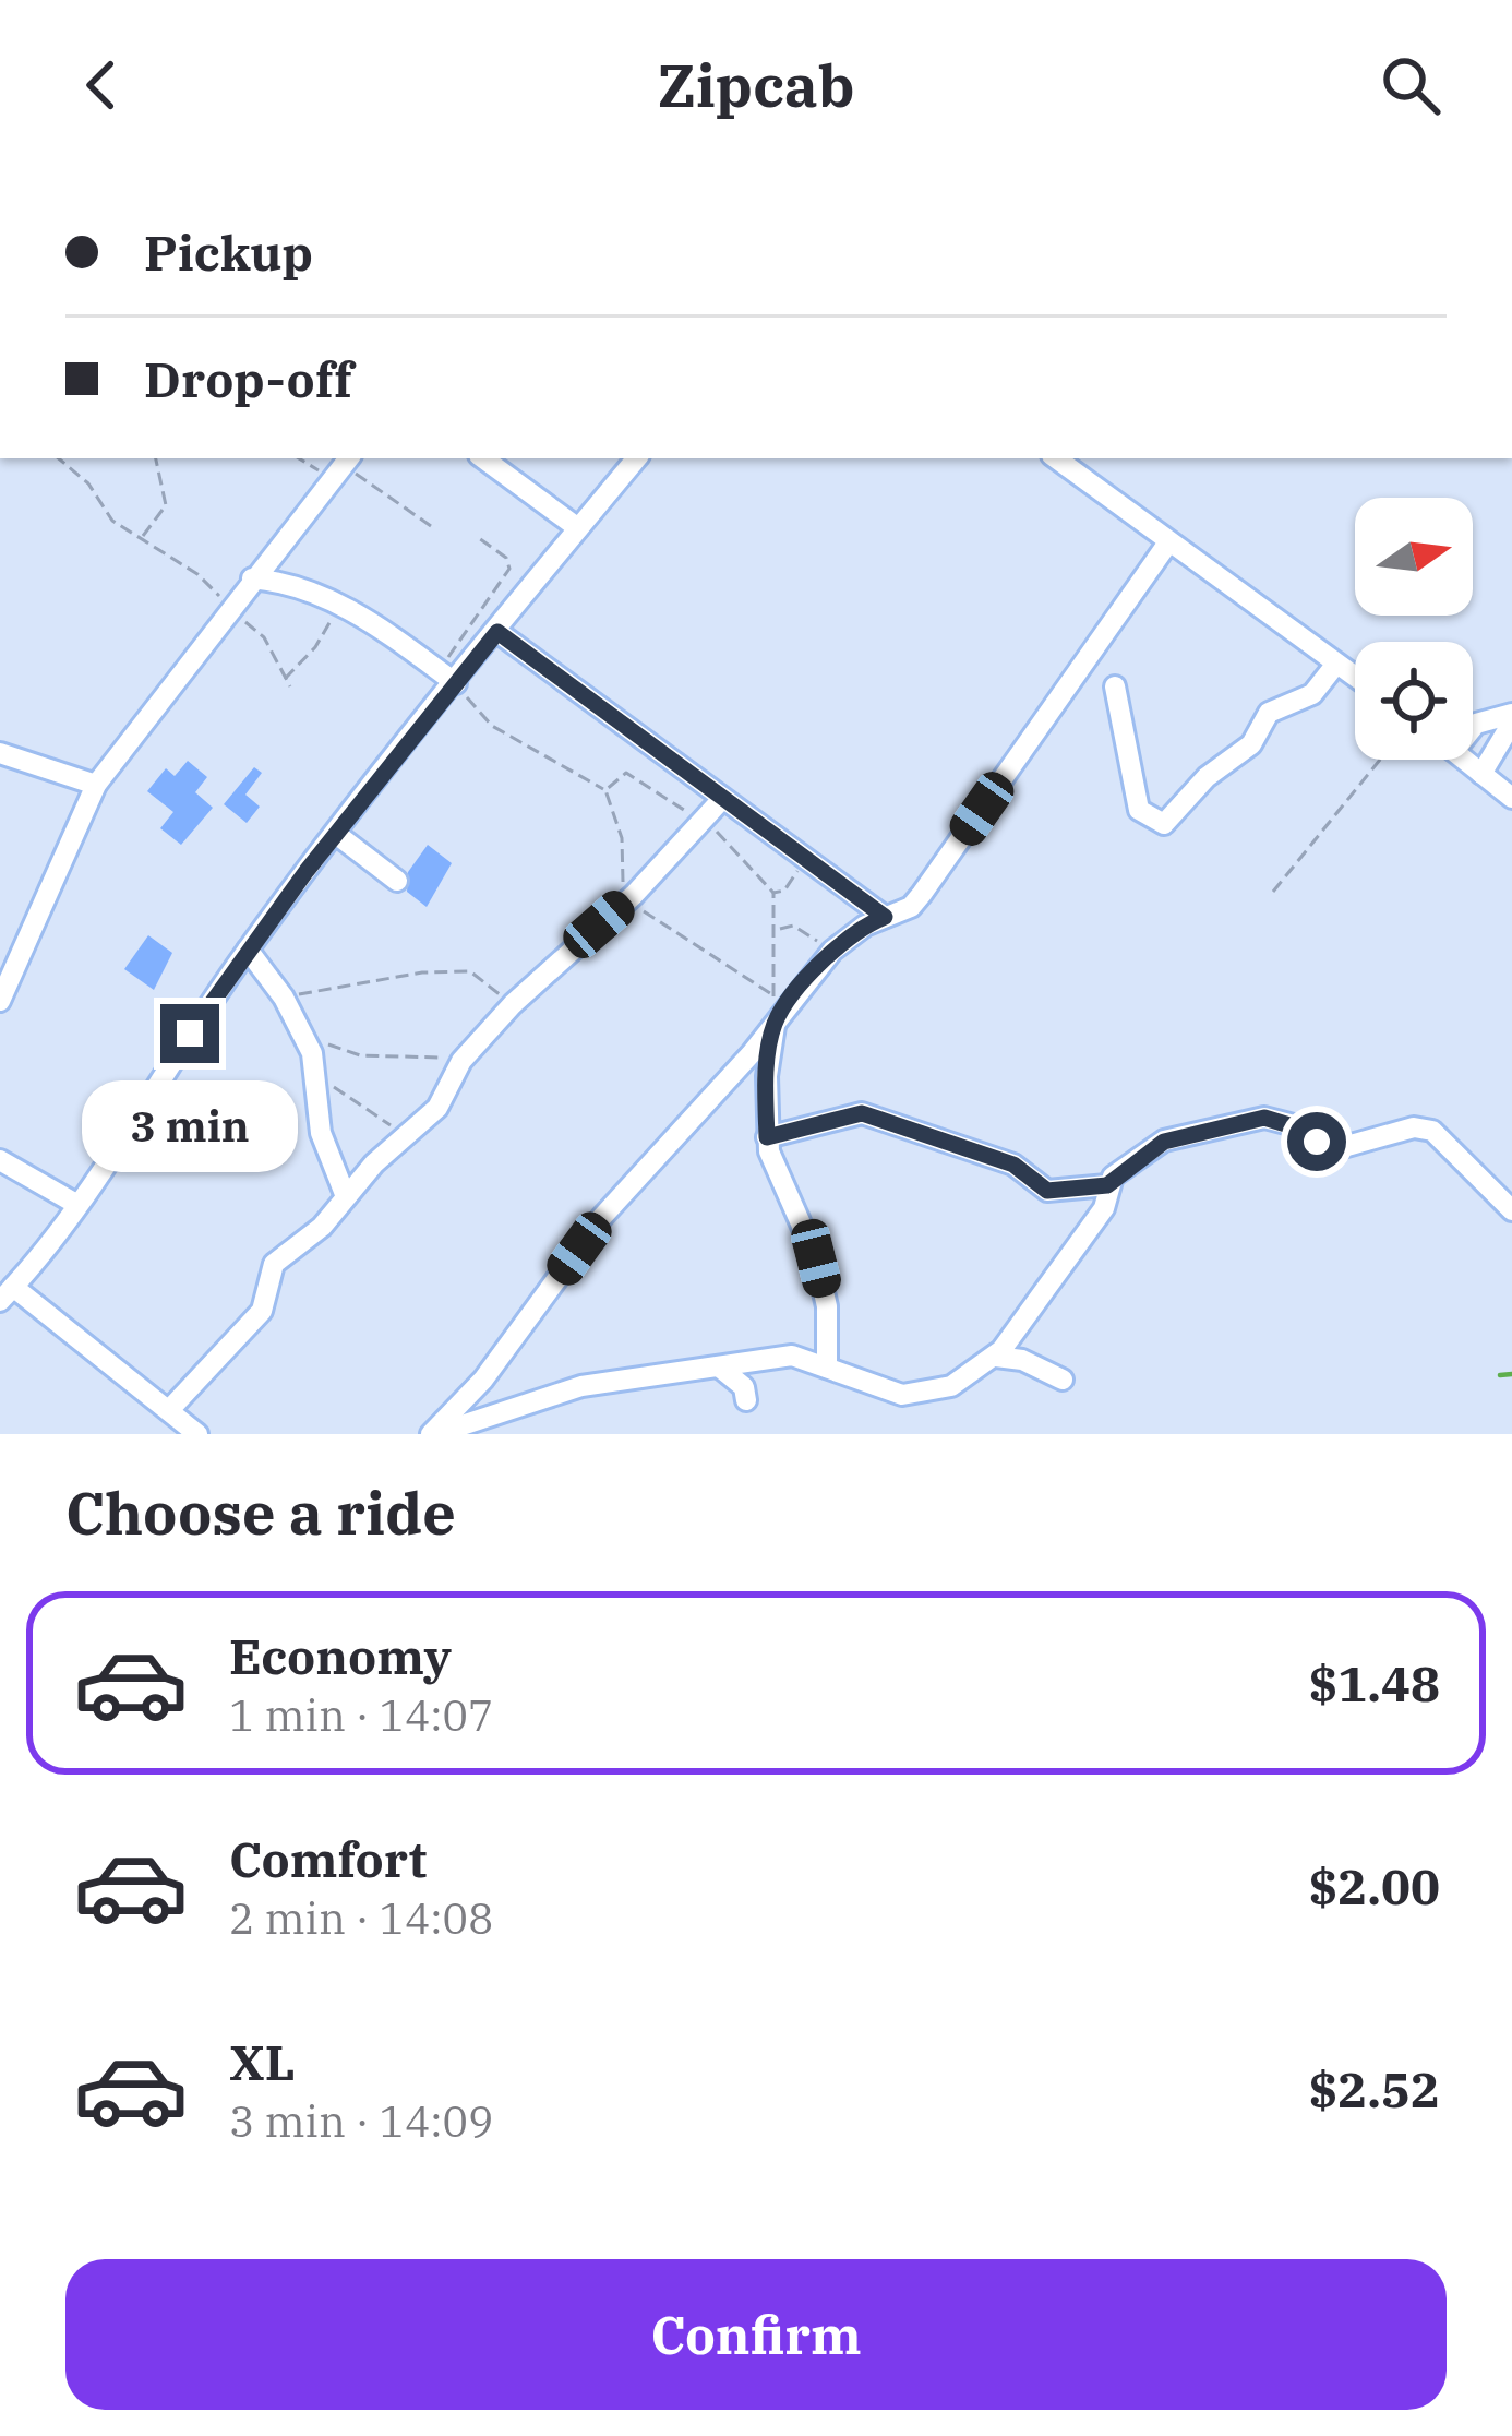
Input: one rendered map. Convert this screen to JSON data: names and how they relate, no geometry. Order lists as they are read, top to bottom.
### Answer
{
  "north": "right",
  "page": {
    "header": "Zipcab",
    "banner": ["Pickup", "Drop-off"],
    "bubble": "3 min",
    "heading": "Choose a ride",
    "list": [
      {
        "name": "Economy",
        "note": "1 min · 14:07",
        "value": "$1.48"
      },
      {
        "name": "Comfort",
        "note": "2 min · 14:08",
        "value": "$2.00"
      },
      {
        "name": "XL",
        "note": "3 min · 14:09",
        "value": "$2.52"
      }
    ],
    "buttons": "Confirm"
  }
}
